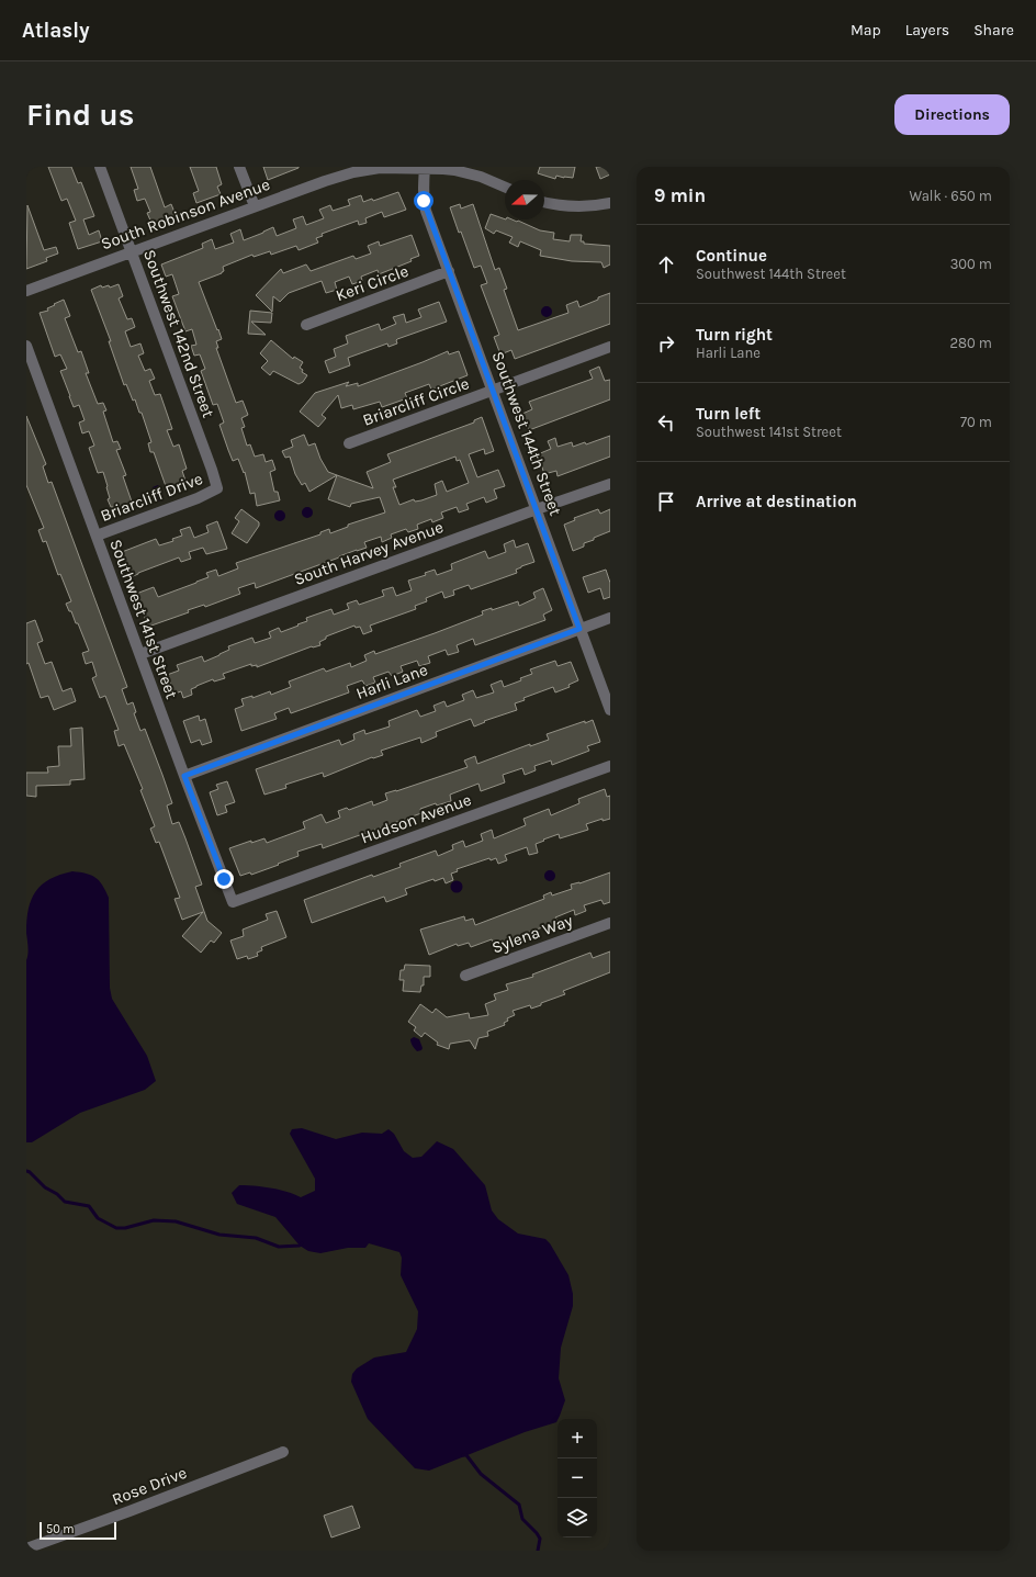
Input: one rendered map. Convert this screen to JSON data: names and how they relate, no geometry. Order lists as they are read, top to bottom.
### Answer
{
  "streets": {
    "street": [
      "South Robinson Avenue",
      "Keri Circle",
      "Southwest 142nd Street",
      "Briarcliff Circle",
      "Southwest 144th Street",
      "Briarcliff Drive",
      "South Harvey Avenue",
      "Southwest 141st Street",
      "Harli Lane",
      "Hudson Avenue",
      "Sylena Way",
      "Rose Drive"
    ]
  },
  "crossings": [
    ["South Robinson Avenue", "Southwest 142nd Street"],
    ["South Robinson Avenue", "Southwest 144th Street"],
    ["Keri Circle", "Southwest 144th Street"],
    ["Southwest 142nd Street", "Briarcliff Drive"],
    ["Briarcliff Circle", "Southwest 144th Street"],
    ["Southwest 144th Street", "South Harvey Avenue"],
    ["Southwest 144th Street", "Harli Lane"],
    ["Briarcliff Drive", "Southwest 141st Street"],
    ["South Harvey Avenue", "Southwest 141st Street"],
    ["Southwest 141st Street", "Harli Lane"],
    ["Southwest 141st Street", "Hudson Avenue"]
  ],
  "scale_bar": "50 m",
  "north": "left",
  "page": {
    "header": "Atlasly",
    "nav": ["Map", "Layers", "Share"],
    "buttons": "Directions",
    "title": "Find us",
    "heading": ["9 min", "Walk · 650 m"],
    "list": [
      ["Continue", "Southwest 144th Street", "300 m"],
      ["Turn right", "Harli Lane", "280 m"],
      ["Turn left", "Southwest 141st Street", "70 m"],
      "Arrive at destination"
    ],
    "map_buttons": ["+", "−"],
    "scale": "50 m"
  }
}
